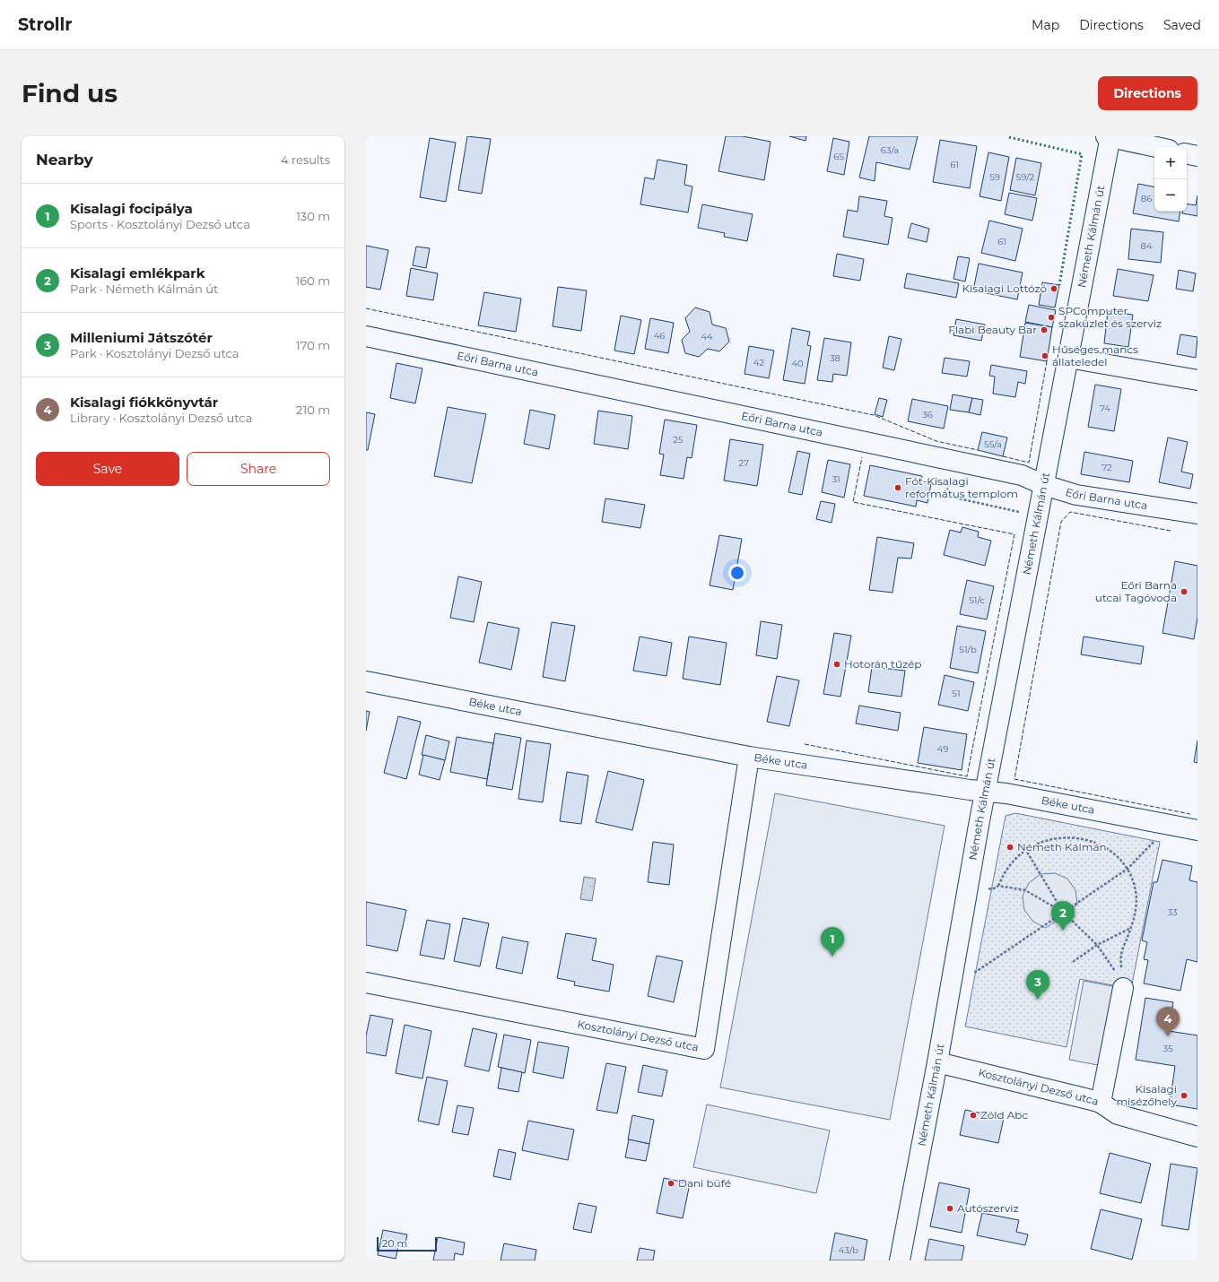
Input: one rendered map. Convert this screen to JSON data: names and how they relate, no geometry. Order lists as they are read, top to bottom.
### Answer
{
  "streets": {
    "street": [
      "Németh Kálmán út",
      "Eőri Barna utca",
      "Béke utca",
      "Kosztolányi Dezső utca"
    ]
  },
  "crossings": [
    ["Németh Kálmán út", "Eőri Barna utca"],
    ["Németh Kálmán út", "Béke utca"],
    ["Németh Kálmán út", "Kosztolányi Dezső utca"],
    ["Béke utca", "Kosztolányi Dezső utca"]
  ],
  "places": [
    "Kisalagi Lottózó",
    "SPComputer szaküzlet és szerviz",
    "Flabi Beauty Bar",
    "Hűséges mancs állateledel",
    "Fót-Kisalagi református templom",
    "Eőri Barna utcai Tagóvoda",
    "Hotorán tűzép",
    "Németh Kálmán",
    "Kisalagi misézőhely",
    "Zöld Abc",
    "Dani büfé",
    "Autószerviz"
  ],
  "house_numbers": [
    "63/a",
    "65",
    "61",
    "59",
    "59/2",
    "86",
    "61",
    "84",
    "46",
    "44",
    "38",
    "42",
    "40",
    "74",
    "36",
    "25",
    "55/a",
    "27",
    "72",
    "31",
    "51/c",
    "51/b",
    "51",
    "49",
    "33",
    "35",
    "43/b"
  ],
  "scale_bar": "20 m",
  "page": {
    "header": "Strollr",
    "nav": ["Map", "Directions", "Saved"],
    "buttons": [
      "Directions",
      ["Save", "Share"]
    ],
    "title": "Find us",
    "heading": ["Nearby", "4 results"],
    "map_buttons": ["+", "−"],
    "list": [
      {
        "mark": "1",
        "name": "Kisalagi focipálya",
        "note": "Sports · Kosztolányi Dezső utca",
        "value": "130 m"
      },
      {
        "mark": "2",
        "name": "Kisalagi emlékpark",
        "note": "Park · Németh Kálmán út",
        "value": "160 m"
      },
      {
        "mark": "3",
        "name": "Milleniumi Játszótér",
        "note": "Park · Kosztolányi Dezső utca",
        "value": "170 m"
      },
      {
        "mark": "4",
        "name": "Kisalagi fiókkönyvtár",
        "note": "Library · Kosztolányi Dezső utca",
        "value": "210 m"
      }
    ],
    "pins": [
      "2",
      "1",
      "3",
      "4"
    ],
    "scale": "20 m"
  }
}
